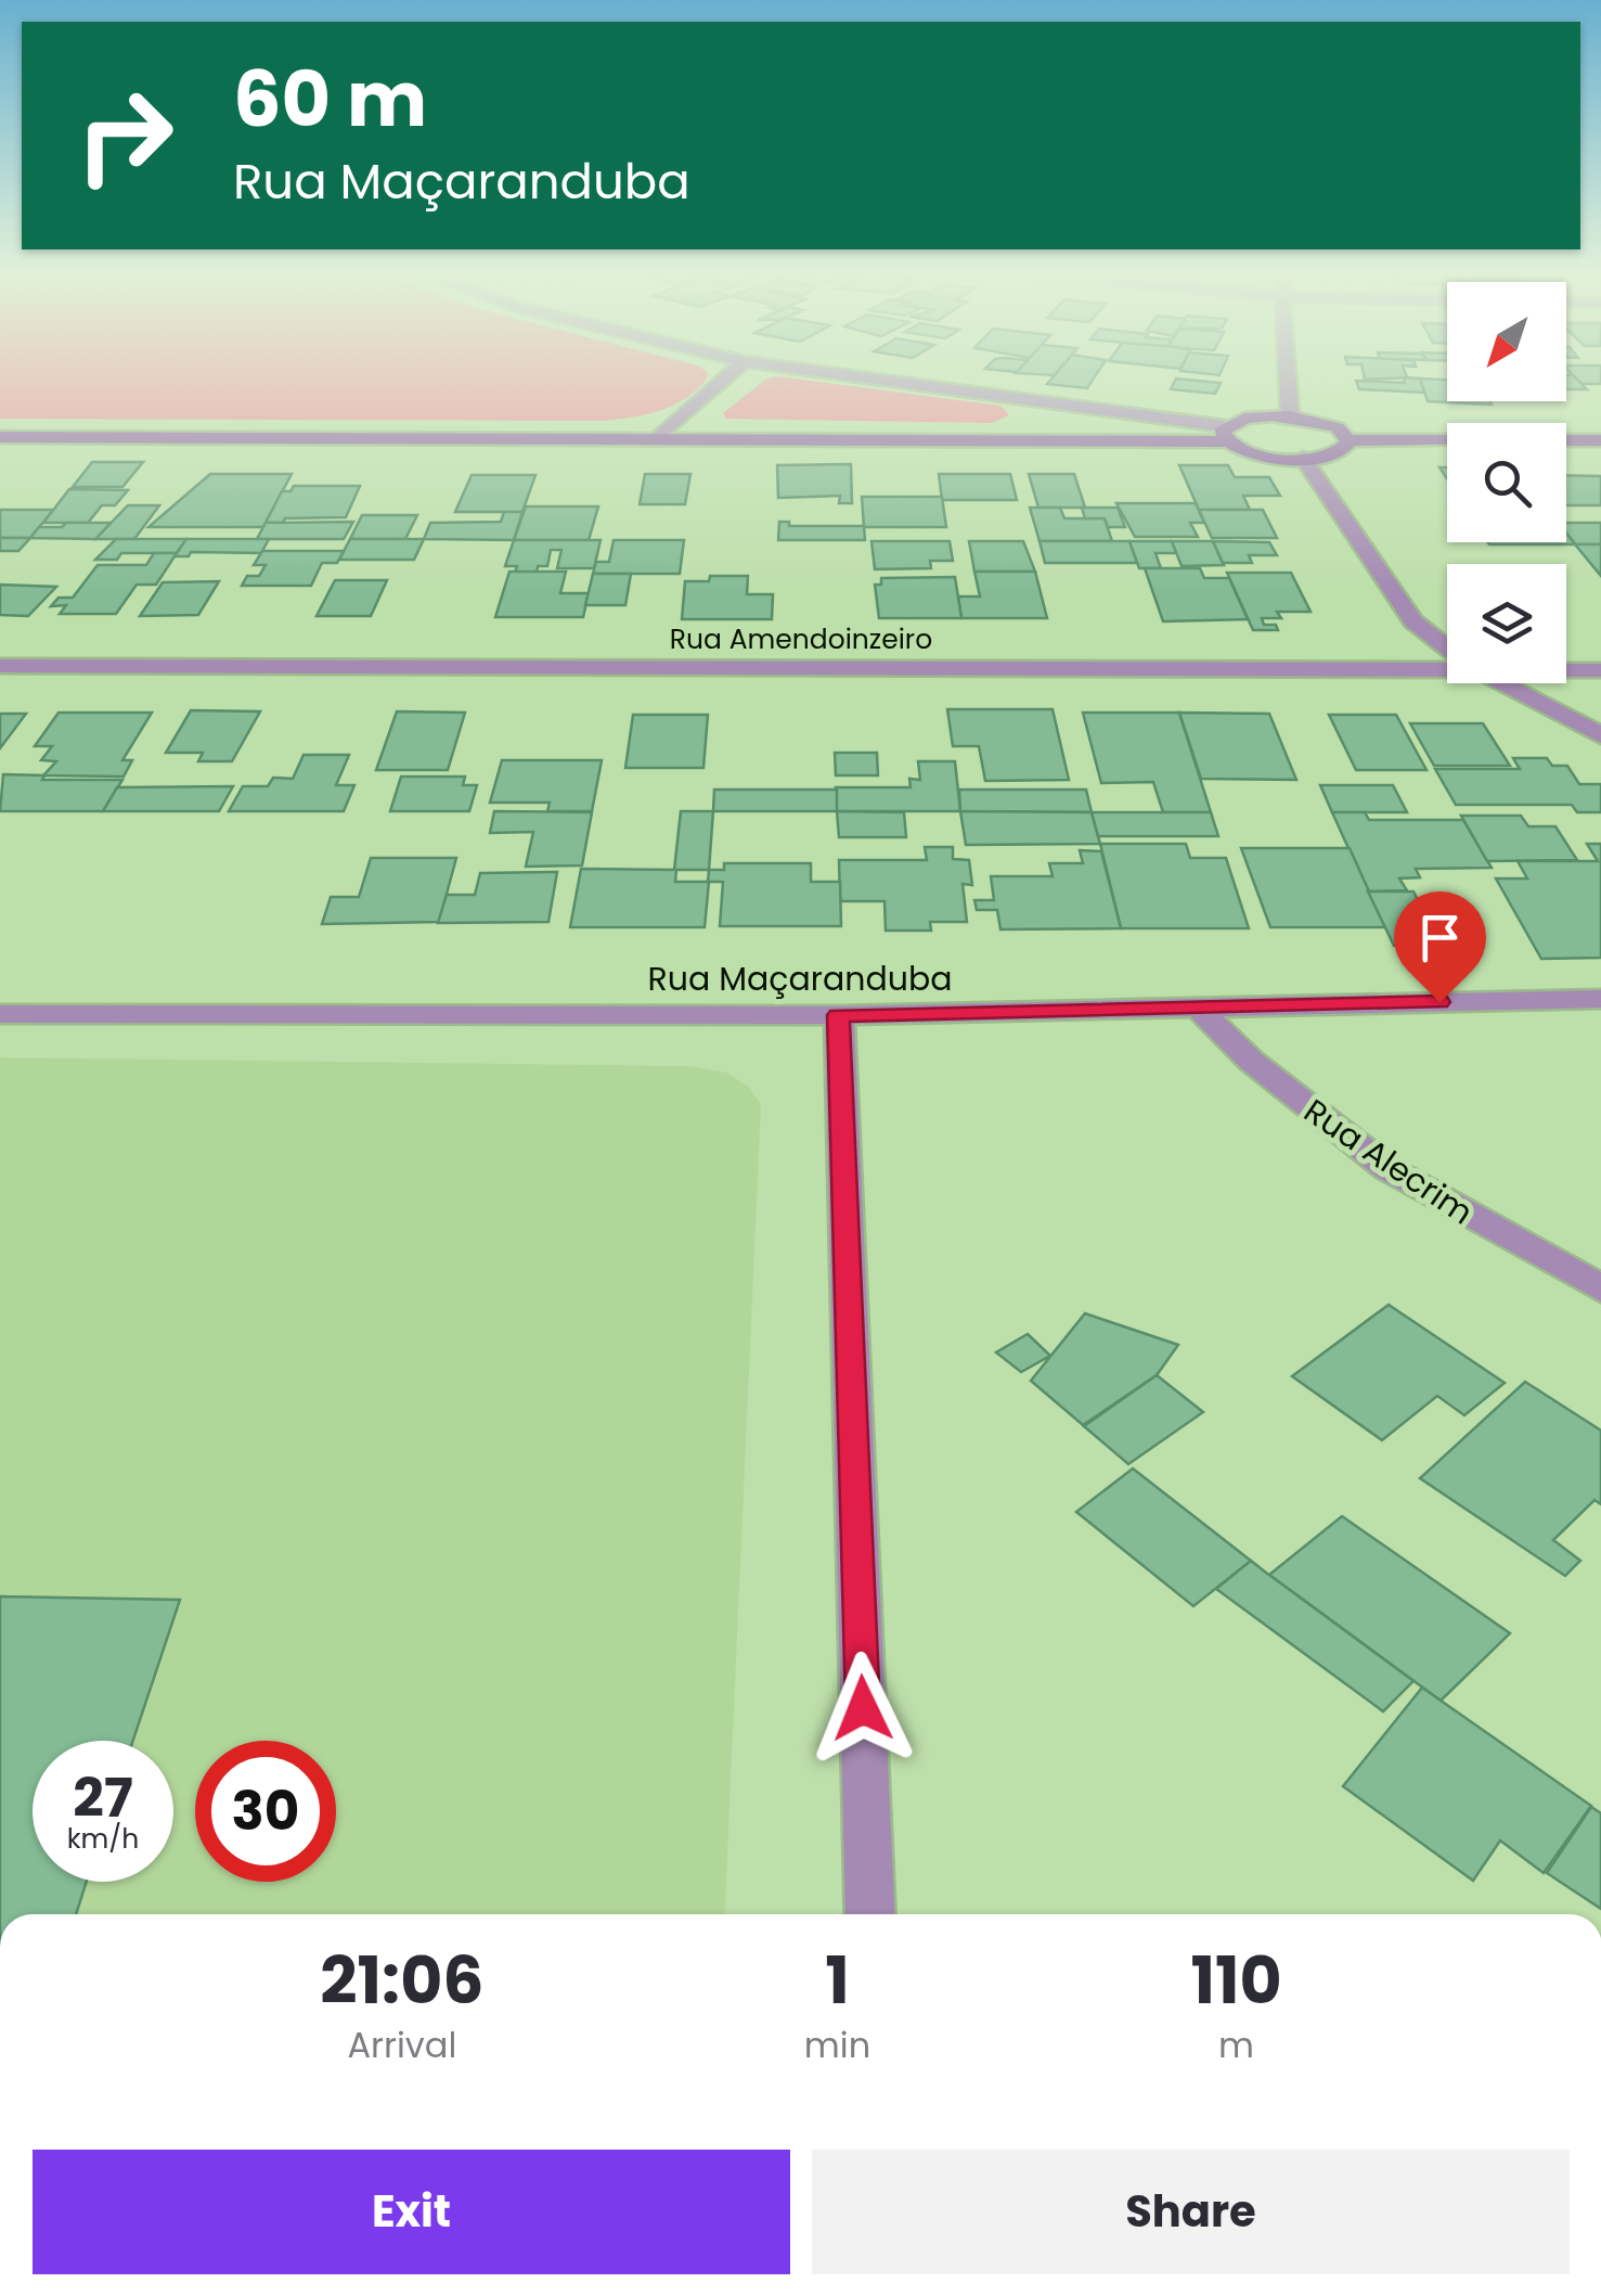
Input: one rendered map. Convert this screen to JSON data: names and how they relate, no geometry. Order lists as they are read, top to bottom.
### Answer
{
  "streets": {
    "street": ["Rua Amendoinzeiro", "Rua Maçaranduba", "Rua Alecrim"]
  },
  "crossings": [
    ["Rua Maçaranduba", "Rua Alecrim"]
  ],
  "north": "bottom left",
  "page": {
    "turn": ["60 m", "Rua Maçaranduba"],
    "speed": "27 km/h",
    "limit": "30",
    "eta": [
      "21:06",
      "Arrival",
      "1",
      "min",
      "110",
      "m"
    ],
    "buttons": ["Exit", "Share"]
  }
}
